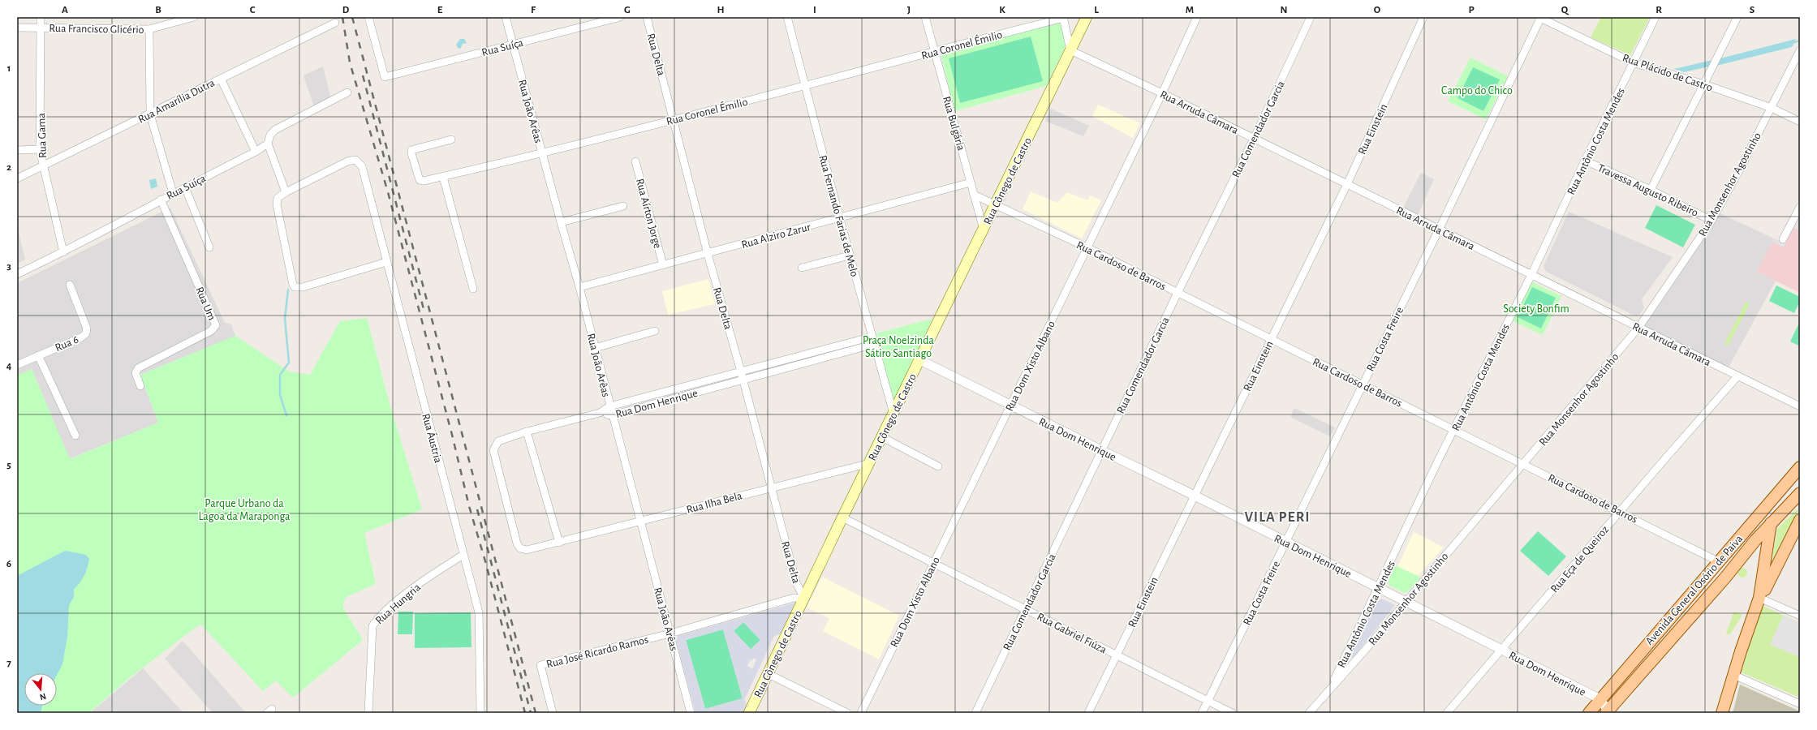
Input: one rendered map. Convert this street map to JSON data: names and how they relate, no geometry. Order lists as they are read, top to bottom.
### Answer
{
  "streets": {
    "main road": ["Rua Cônego de Castro", "Avenida General Osório de Paiva"],
    "street": [
      "Rua Francisco Glicério",
      "Rua Coronel Émilio",
      "Rua Suíça",
      "Rua Delta",
      "Rua Plácido de Castro",
      "Rua Amarília Dutra",
      "Rua João Arêas",
      "Rua Arruda Câmara",
      "Rua Bulgária",
      "Rua Comendador Garcia",
      "Rua Einstein",
      "Rua Gama",
      "Rua Antônio Costa Mendes",
      "Rua Monsenhor Agostinho",
      "Travessa Augusto Ribeiro",
      "Rua Aírton Jorge",
      "Rua Fernando Farias de Melo",
      "Rua Alziro Zarur",
      "Rua Cardoso de Barros",
      "Rua Um",
      "Rua Costa Freire",
      "Rua 6",
      "Rua Dom Xisto Albano",
      "Rua Dom Henrique",
      "Rua Áustria",
      "Rua Ilha Bela",
      "Rua Eça de Queiroz",
      "Rua Hungria",
      "Rua Gabriel Fiúza",
      "Rua José Ricardo Ramos"
    ]
  },
  "crossings": [
    ["Rua Francisco Glicério", "Rua Gama"],
    ["Rua Coronel Émilio", "Rua Delta"],
    ["Rua Coronel Émilio", "Rua João Arêas"],
    ["Rua Coronel Émilio", "Rua Bulgária"],
    ["Rua Coronel Émilio", "Rua Fernando Farias de Melo"],
    ["Rua Suíça", "Rua João Arêas"],
    ["Rua Suíça", "Rua Gama"],
    ["Rua Suíça", "Rua Um"],
    ["Rua Delta", "Rua Cônego de Castro"],
    ["Rua Delta", "Rua Alziro Zarur"],
    ["Rua Delta", "Rua Dom Henrique"],
    ["Rua Delta", "Rua Ilha Bela"],
    ["Rua Delta", "Rua José Ricardo Ramos"],
    ["Rua Plácido de Castro", "Rua Antônio Costa Mendes"],
    ["Rua Plácido de Castro", "Rua Monsenhor Agostinho"],
    ["Rua Plácido de Castro", "Rua Costa Freire"],
    ["Rua Amarília Dutra", "Rua Gama"],
    ["Rua João Arêas", "Rua Alziro Zarur"],
    ["Rua João Arêas", "Rua Dom Henrique"],
    ["Rua João Arêas", "Rua Ilha Bela"],
    ["Rua João Arêas", "Rua José Ricardo Ramos"],
    ["Rua Arruda Câmara", "Rua Comendador Garcia"],
    ["Rua Arruda Câmara", "Rua Einstein"],
    ["Rua Arruda Câmara", "Rua Antônio Costa Mendes"],
    ["Rua Arruda Câmara", "Rua Cônego de Castro"],
    ["Rua Arruda Câmara", "Rua Monsenhor Agostinho"],
    ["Rua Arruda Câmara", "Rua Costa Freire"],
    ["Rua Arruda Câmara", "Rua Dom Xisto Albano"],
    ["Rua Arruda Câmara", "Rua Eça de Queiroz"],
    ["Rua Bulgária", "Rua Cônego de Castro"],
    ["Rua Bulgária", "Rua Alziro Zarur"],
    ["Rua Comendador Garcia", "Rua Cardoso de Barros"],
    ["Rua Comendador Garcia", "Rua Dom Henrique"],
    ["Rua Comendador Garcia", "Rua Gabriel Fiúza"],
    ["Rua Einstein", "Rua Cardoso de Barros"],
    ["Rua Einstein", "Rua Dom Henrique"],
    ["Rua Einstein", "Rua Gabriel Fiúza"],
    ["Rua Antônio Costa Mendes", "Rua Monsenhor Agostinho"],
    ["Rua Antônio Costa Mendes", "Travessa Augusto Ribeiro"],
    ["Rua Antônio Costa Mendes", "Rua Cardoso de Barros"],
    ["Rua Antônio Costa Mendes", "Rua Dom Henrique"],
    ["Rua Cônego de Castro", "Rua Fernando Farias de Melo"],
    ["Rua Cônego de Castro", "Rua Cardoso de Barros"],
    ["Rua Cônego de Castro", "Rua Dom Henrique"],
    ["Rua Cônego de Castro", "Rua Ilha Bela"],
    ["Rua Cônego de Castro", "Rua Gabriel Fiúza"],
    ["Rua Cônego de Castro", "Rua José Ricardo Ramos"],
    ["Rua Monsenhor Agostinho", "Travessa Augusto Ribeiro"],
    ["Rua Monsenhor Agostinho", "Rua Cardoso de Barros"],
    ["Rua Monsenhor Agostinho", "Rua Dom Henrique"],
    ["Rua Aírton Jorge", "Rua Alziro Zarur"],
    ["Rua Fernando Farias de Melo", "Rua Alziro Zarur"],
    ["Rua Fernando Farias de Melo", "Rua Dom Henrique"],
    ["Rua Cardoso de Barros", "Rua Costa Freire"],
    ["Rua Cardoso de Barros", "Rua Dom Xisto Albano"],
    ["Rua Cardoso de Barros", "Rua Eça de Queiroz"],
    ["Rua Cardoso de Barros", "Avenida General Osório de Paiva"],
    ["Rua Costa Freire", "Rua Dom Henrique"],
    ["Rua Costa Freire", "Rua Gabriel Fiúza"],
    ["Rua Dom Xisto Albano", "Rua Dom Henrique"],
    ["Rua Dom Xisto Albano", "Rua Gabriel Fiúza"],
    ["Rua Dom Henrique", "Rua Ilha Bela"],
    ["Rua Dom Henrique", "Rua Eça de Queiroz"],
    ["Rua Dom Henrique", "Avenida General Osório de Paiva"],
    ["Rua Áustria", "Rua Hungria"]
  ],
  "districts": ["VILA PERI"],
  "parks": [
    "Campo do Chico",
    "Society Bonfim",
    "Praça Noelzinda Sátiro Santiago",
    "Parque Urbano da Lagoa da Maraponga"
  ],
  "north": "bottom",
  "grid": {
    "columns": [
      "A",
      "B",
      "C",
      "D",
      "E",
      "F",
      "G",
      "H",
      "I",
      "J",
      "K",
      "L",
      "M",
      "N",
      "O",
      "P",
      "Q",
      "R",
      "S"
    ],
    "rows": [
      "1",
      "2",
      "3",
      "4",
      "5",
      "6",
      "7"
    ]
  }
}
